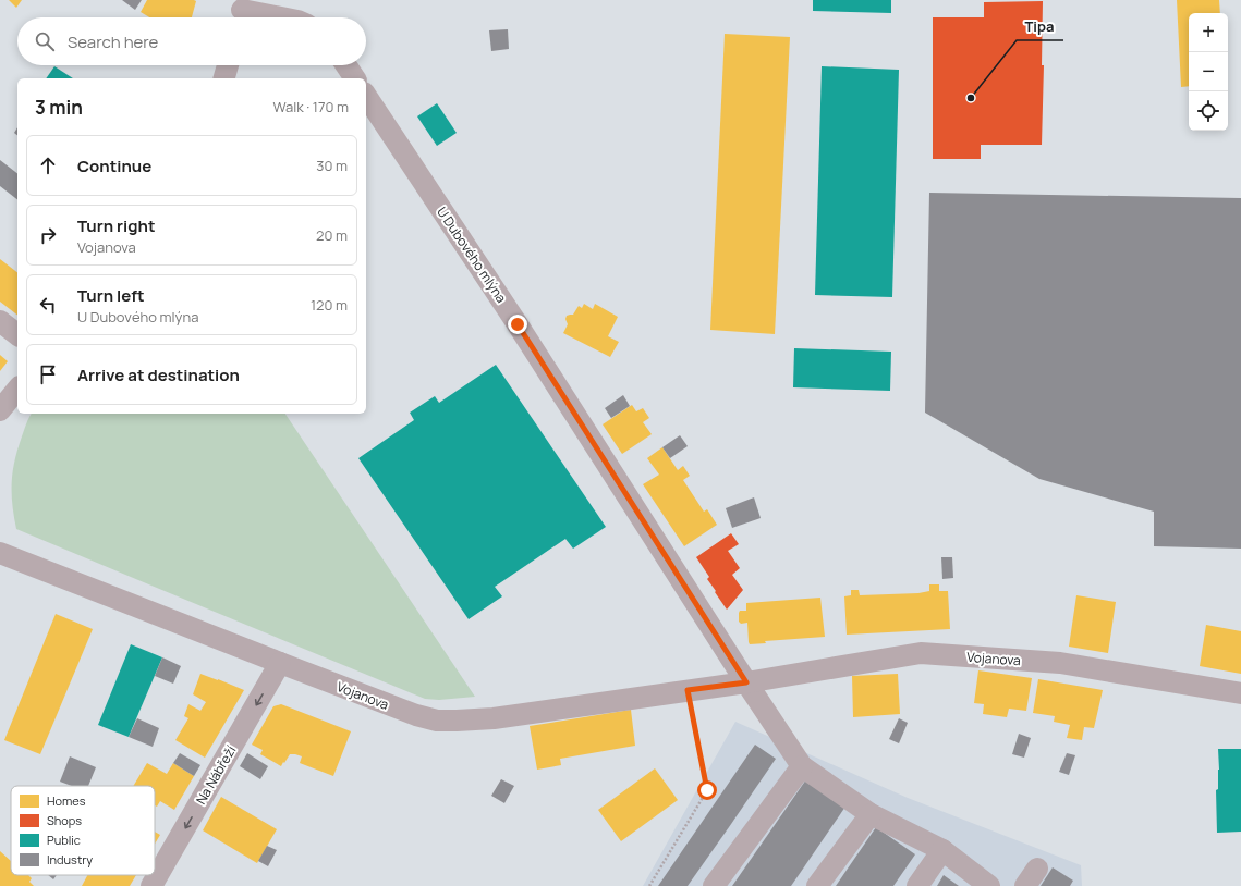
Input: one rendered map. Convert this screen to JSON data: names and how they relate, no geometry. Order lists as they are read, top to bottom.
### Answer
{
  "streets": {
    "street": ["U Dubového mlýna", "Vojanova", "Na Nábřeží"]
  },
  "crossings": [
    ["U Dubového mlýna", "Vojanova"],
    ["Vojanova", "Na Nábřeží"]
  ],
  "one_way": ["Na Nábřeží"],
  "places": ["Tipa"],
  "legend": [
    "Homes",
    "Shops",
    "Public",
    "Industry"
  ],
  "page": {
    "map_buttons": ["+", "−"],
    "search": "Search here",
    "heading": ["3 min", "Walk · 170 m"],
    "list": [
      ["Continue", "30 m"],
      ["Turn right", "Vojanova", "20 m"],
      ["Turn left", "U Dubového mlýna", "120 m"],
      "Arrive at destination"
    ]
  }
}
